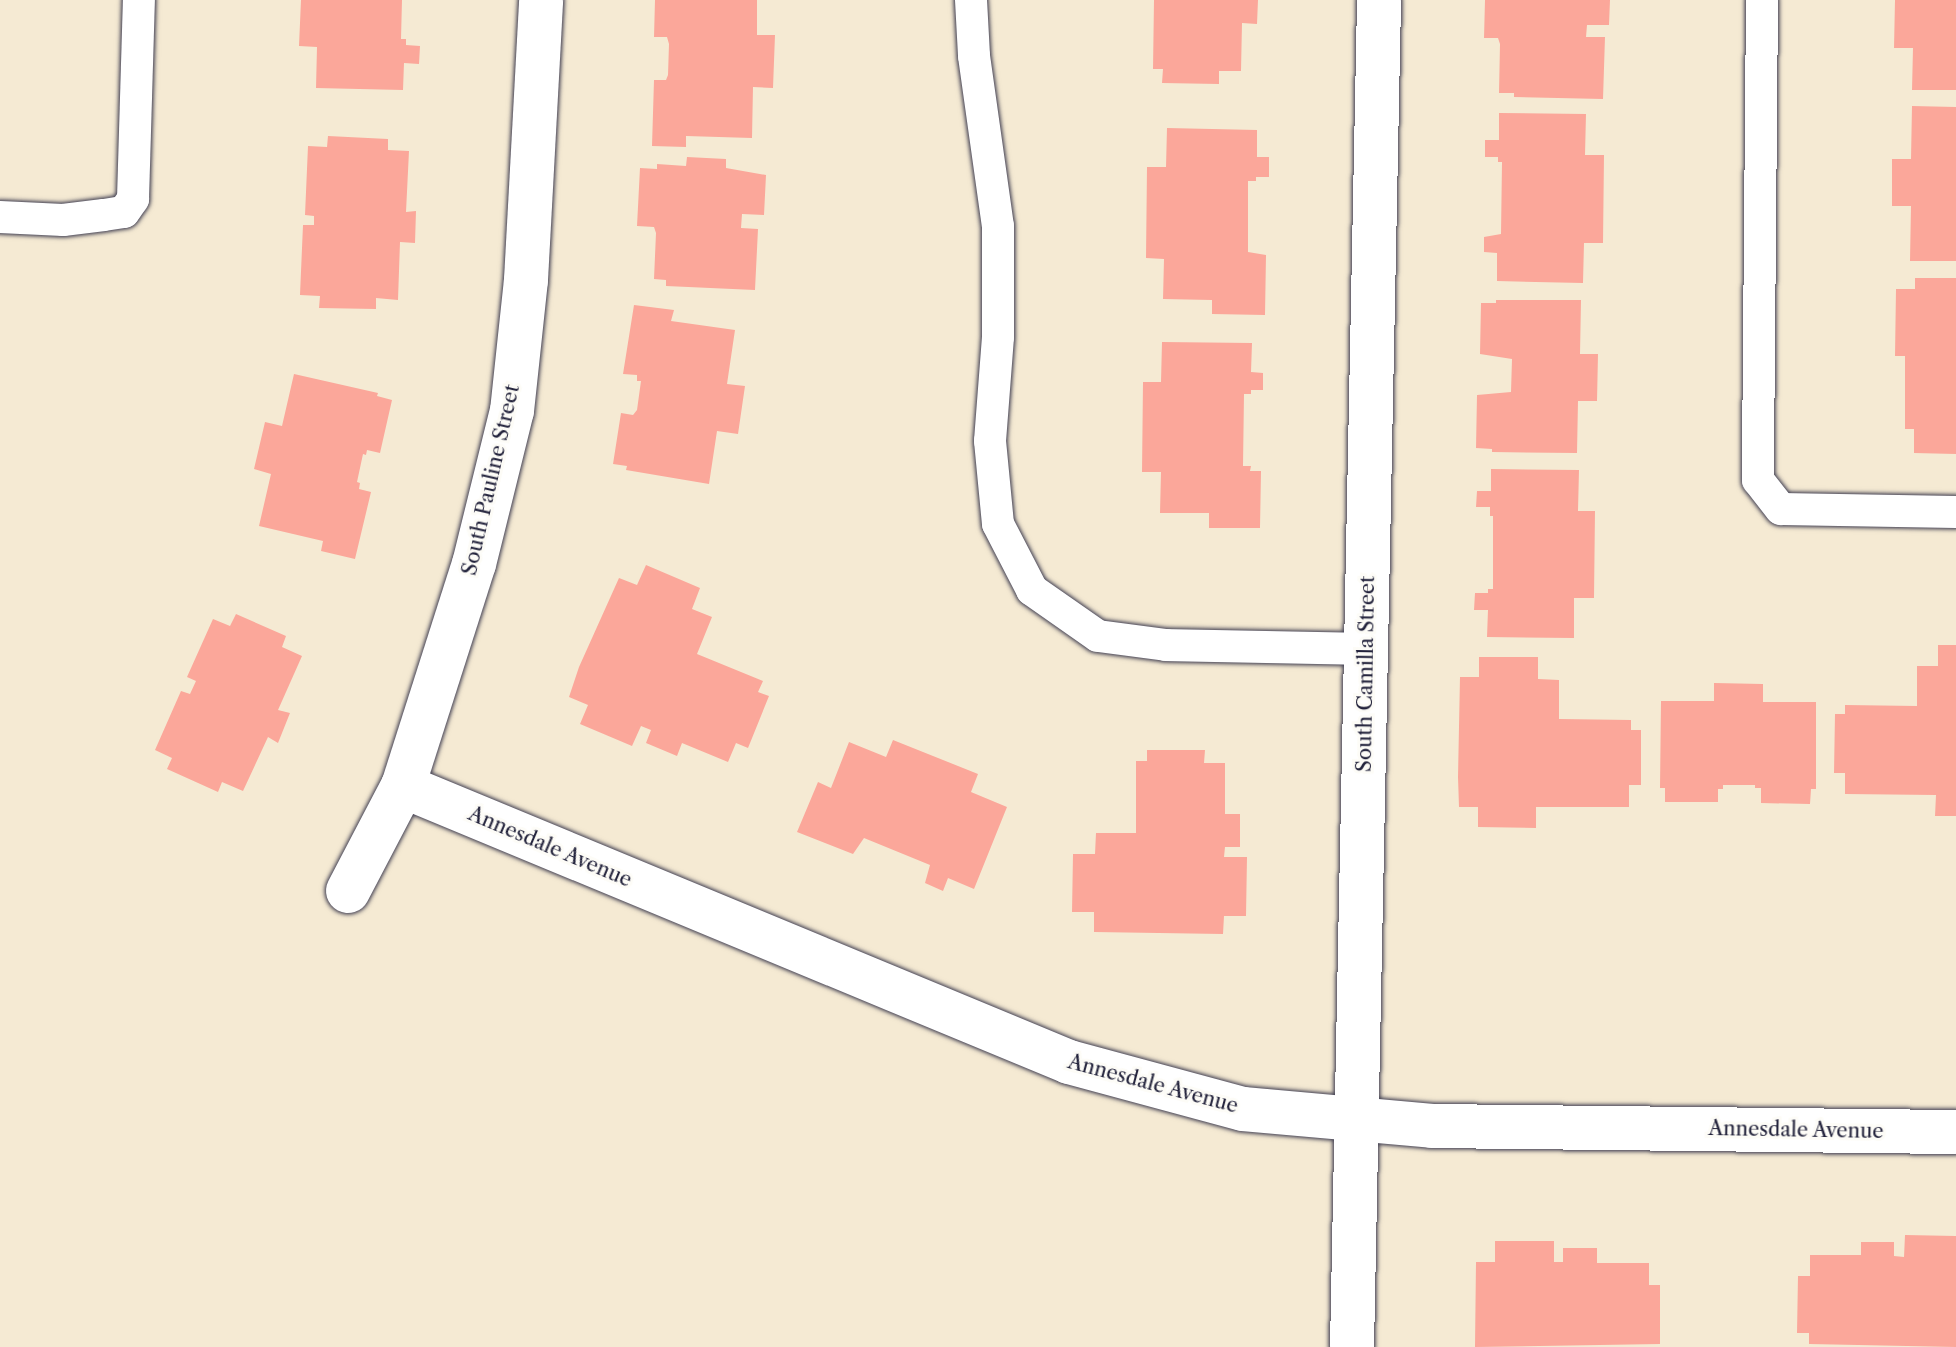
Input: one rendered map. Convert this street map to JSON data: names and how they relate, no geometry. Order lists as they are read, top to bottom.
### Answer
{
  "streets": {
    "street": ["South Pauline Street", "South Camilla Street", "Annesdale Avenue"]
  },
  "crossings": [
    ["South Pauline Street", "Annesdale Avenue"],
    ["South Camilla Street", "Annesdale Avenue"]
  ]
}
